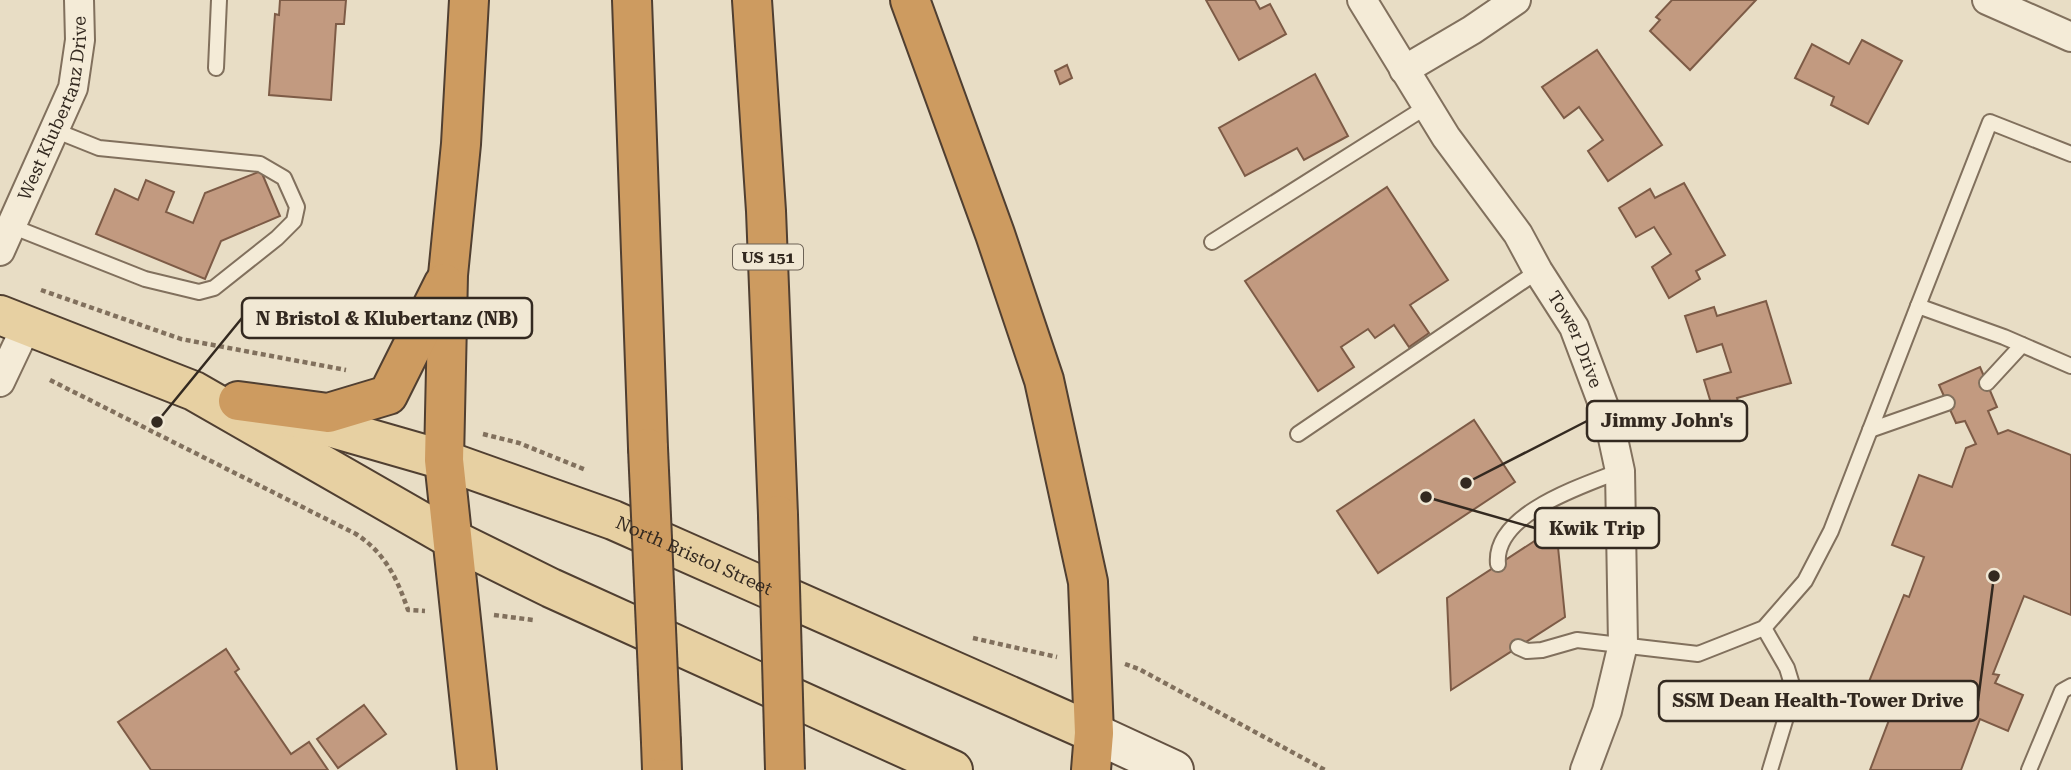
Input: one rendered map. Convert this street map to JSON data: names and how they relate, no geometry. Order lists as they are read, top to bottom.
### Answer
{
  "streets": {
    "highway": ["US 151"],
    "main road": ["North Bristol Street"],
    "street": ["West Klubertanz Drive", "Tower Drive"]
  },
  "places": [
    "N Bristol & Klubertanz (NB)",
    "Jimmy John's",
    "Kwik Trip",
    "SSM Dean Health-Tower Drive"
  ]
}
